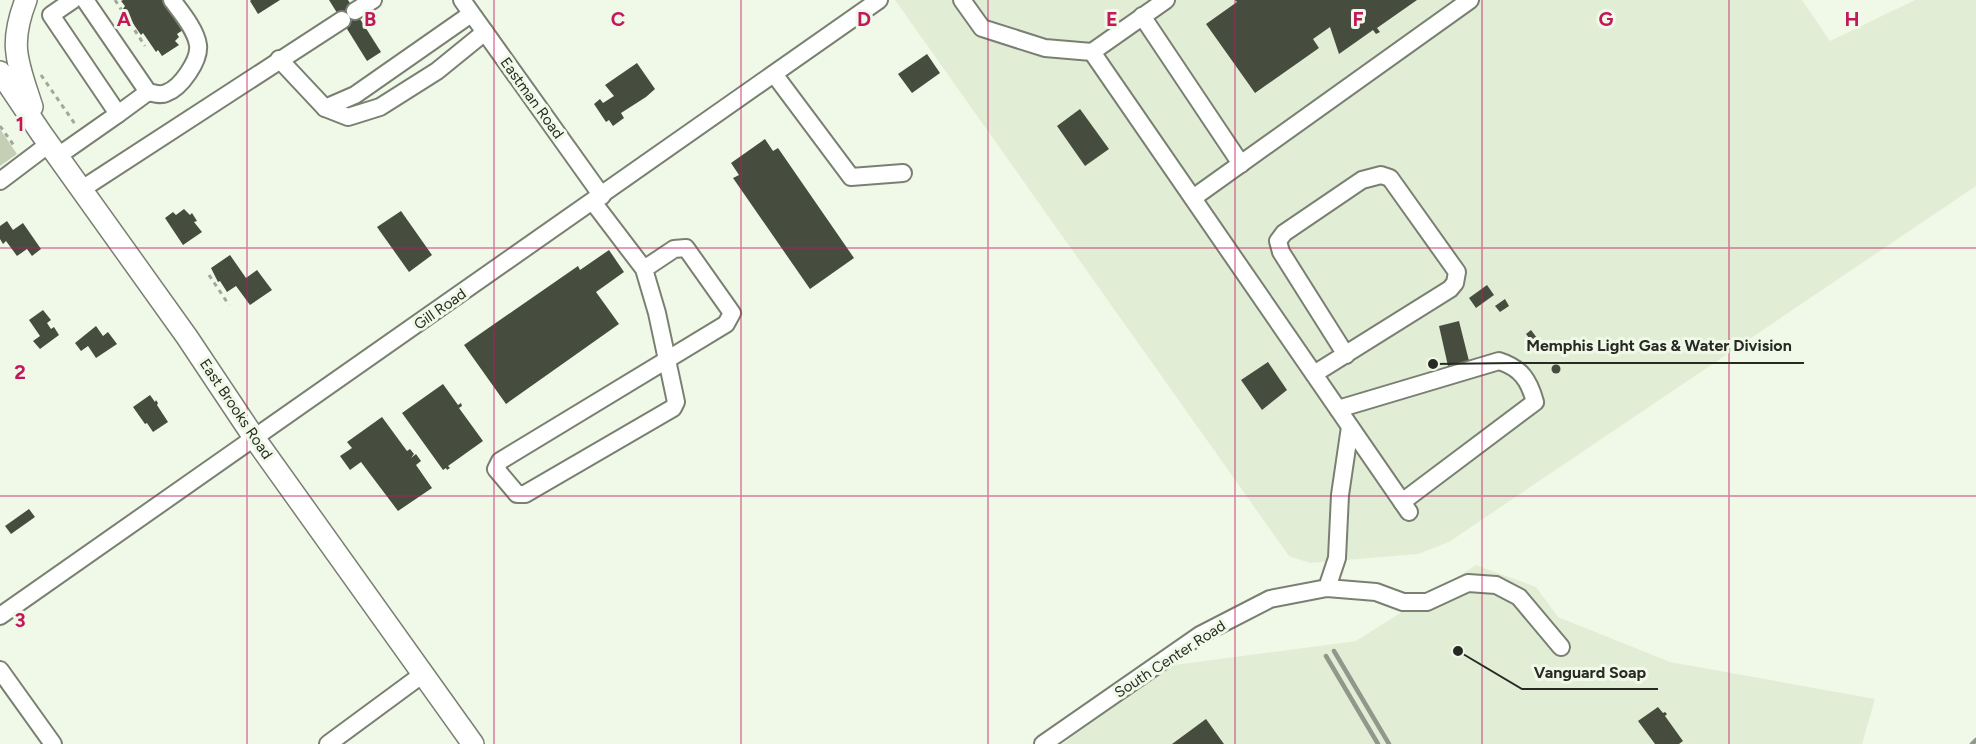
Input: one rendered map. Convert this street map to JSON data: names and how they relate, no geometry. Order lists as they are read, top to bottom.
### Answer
{
  "streets": {
    "main road": ["East Brooks Road"],
    "street": ["Eastman Road", "Gill Road", "South Center Road"]
  },
  "crossings": [
    ["Eastman Road", "Gill Road"],
    ["Gill Road", "East Brooks Road"]
  ],
  "places": ["Memphis Light Gas & Water Division", "Vanguard Soap"],
  "grid": {
    "columns": [
      "A",
      "B",
      "C",
      "D",
      "E",
      "F",
      "G",
      "H"
    ],
    "rows": ["1", "2", "3"]
  }
}
